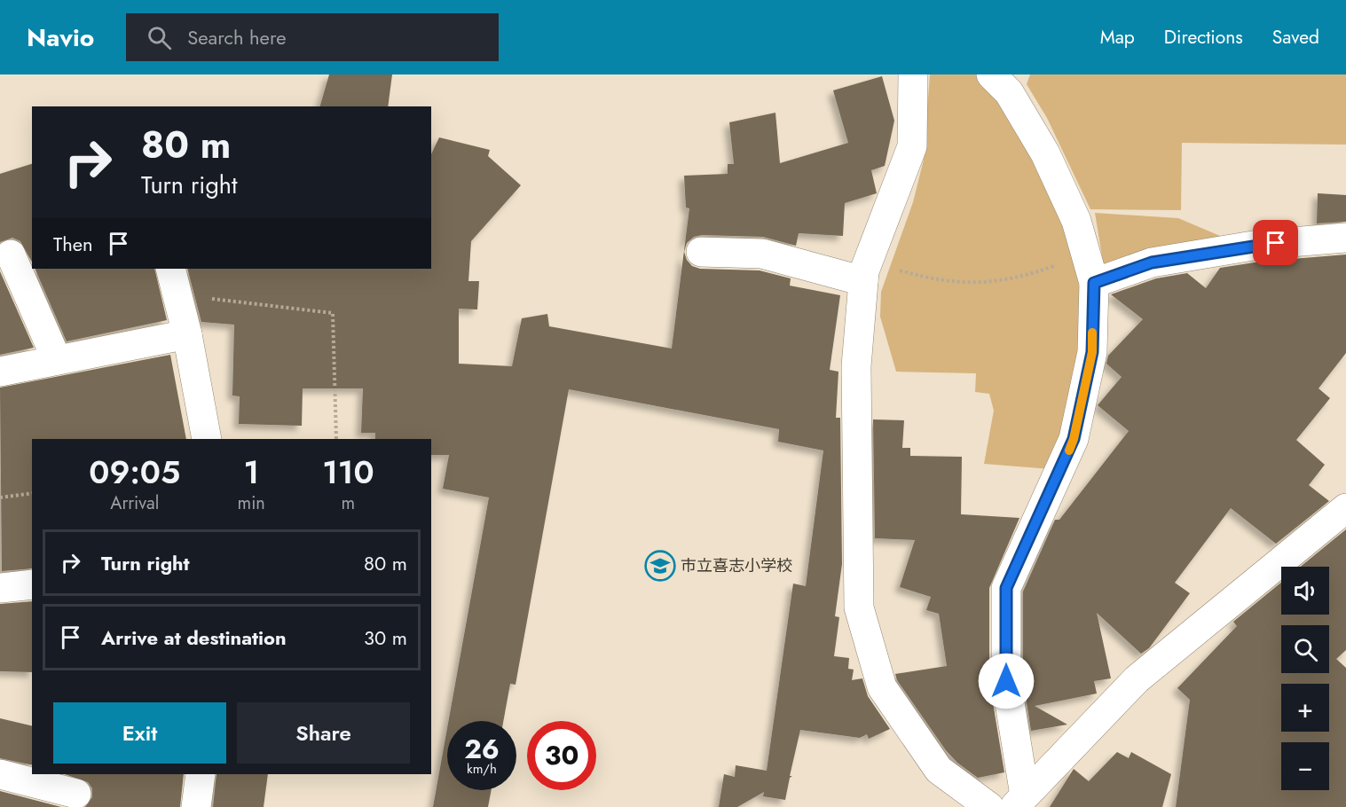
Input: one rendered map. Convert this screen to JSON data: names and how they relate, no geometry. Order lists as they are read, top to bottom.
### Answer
{
  "places": {
    "school or university": ["市立喜志小学校"]
  },
  "page": {
    "header": "Navio",
    "search": "Search here",
    "nav": ["Map", "Directions", "Saved"],
    "turn": ["80 m", "Turn right"],
    "then": "Then",
    "eta": [
      "09:05",
      "Arrival",
      "1",
      "min",
      "110",
      "m"
    ],
    "list": [
      {
        "name": "Turn right",
        "value": "80 m"
      },
      {
        "name": "Arrive at destination",
        "value": "30 m"
      }
    ],
    "map_buttons": ["+", "−"],
    "buttons": ["Exit", "Share"],
    "speed": "26 km/h",
    "limit": "30"
  }
}
